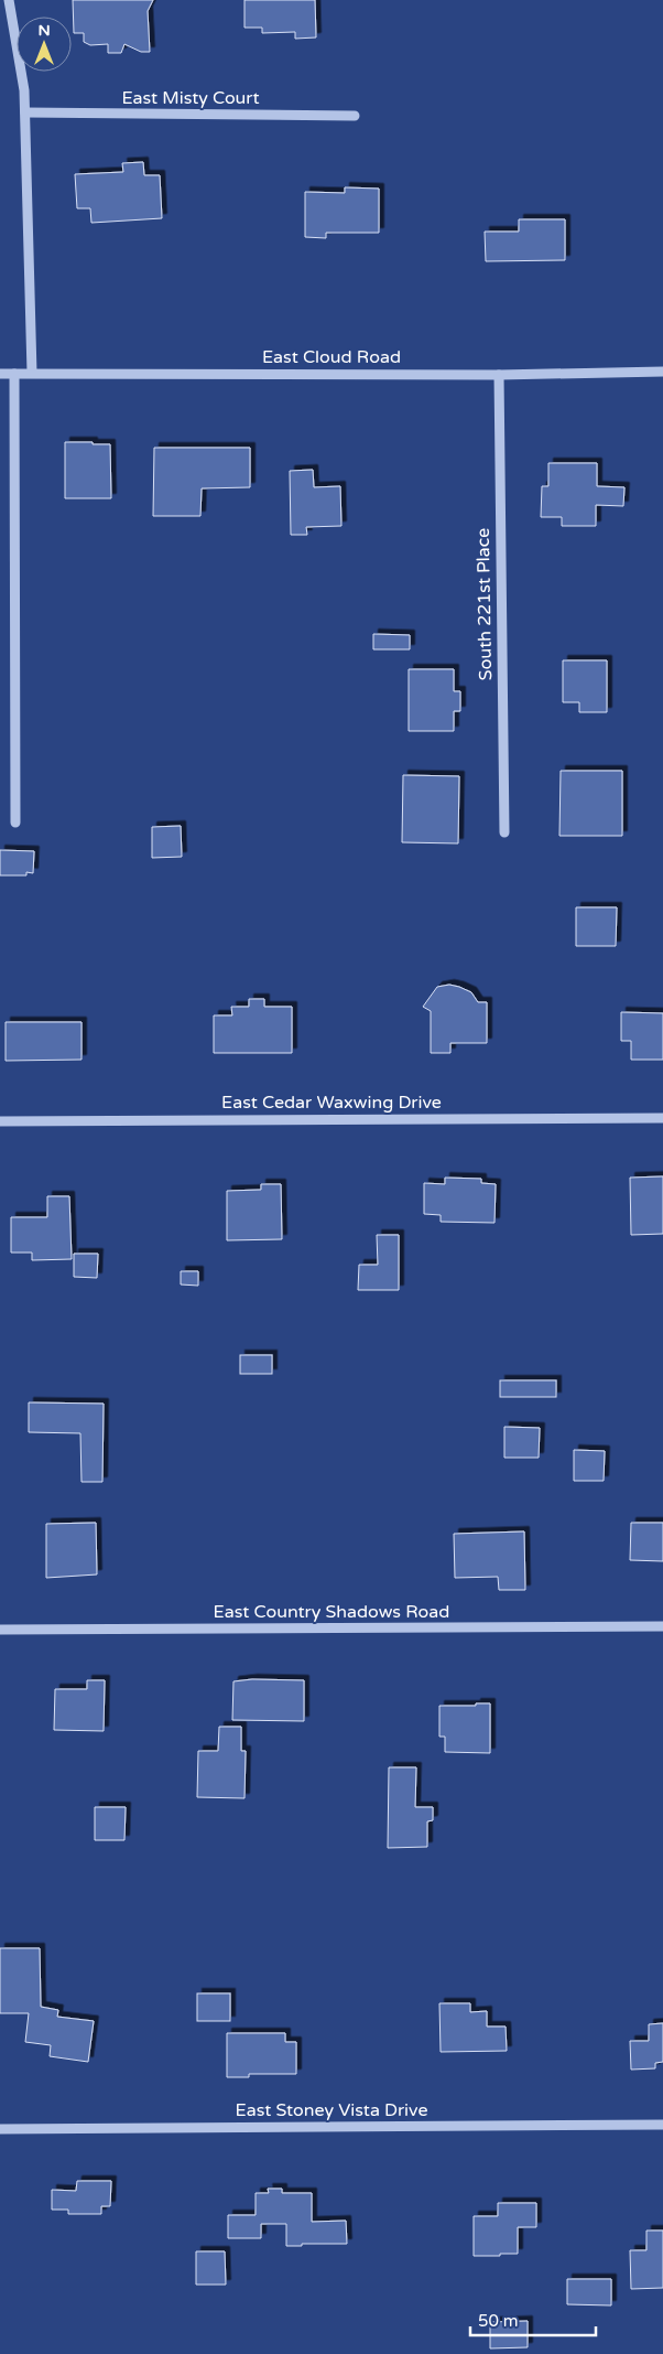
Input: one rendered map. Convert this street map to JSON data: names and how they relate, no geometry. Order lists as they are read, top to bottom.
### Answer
{
  "streets": {
    "street": [
      "East Misty Court",
      "East Cloud Road",
      "South 221st Place",
      "East Cedar Waxwing Drive",
      "East Country Shadows Road",
      "East Stoney Vista Drive"
    ]
  },
  "crossings": [
    ["East Cloud Road", "South 221st Place"]
  ],
  "scale_bar": "50 m",
  "north": "top"
}
